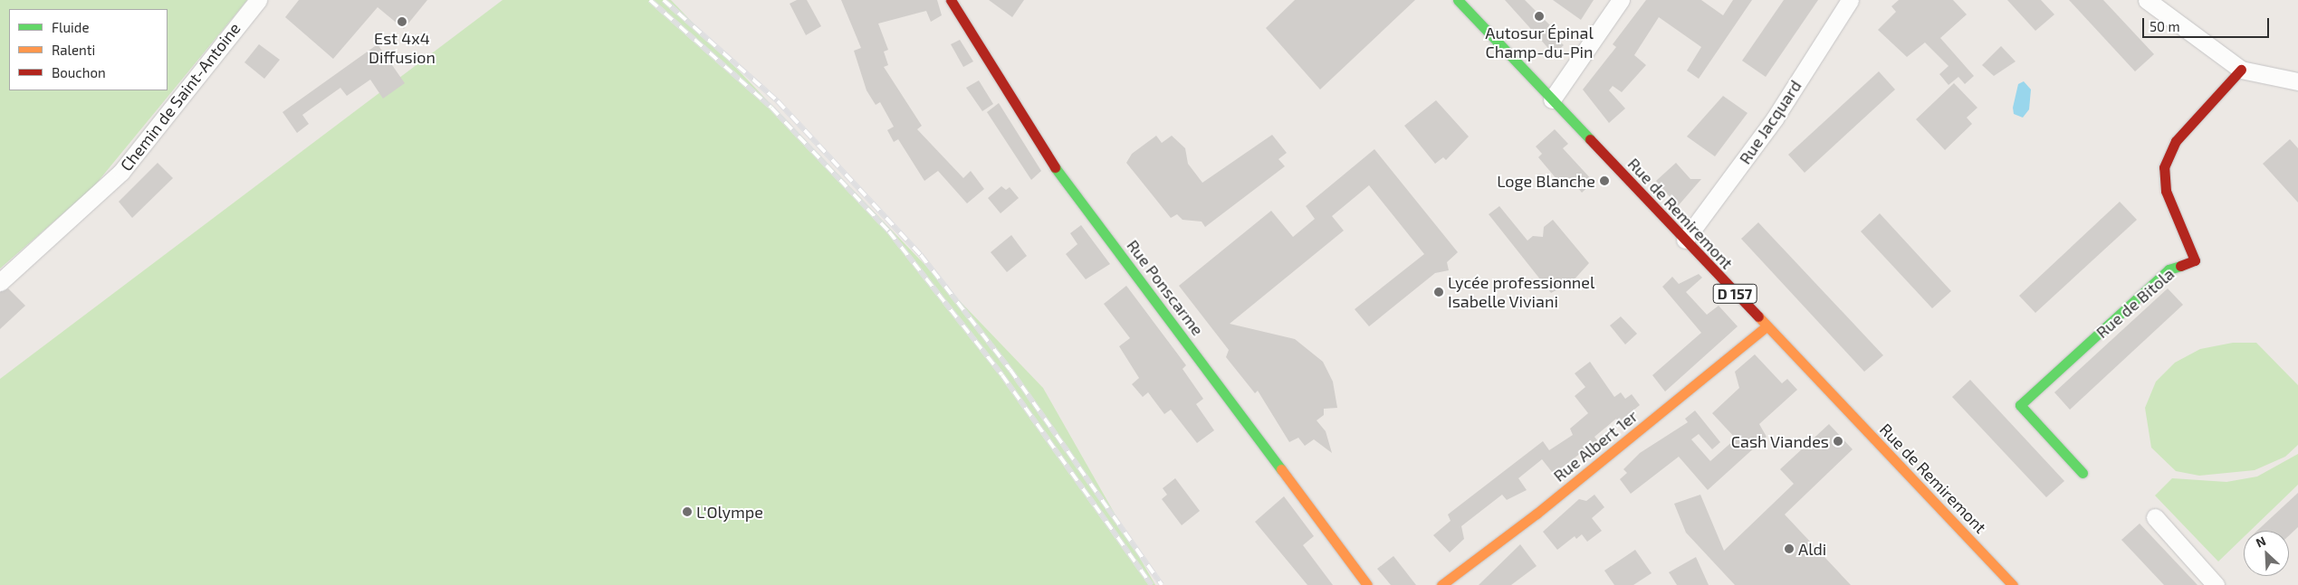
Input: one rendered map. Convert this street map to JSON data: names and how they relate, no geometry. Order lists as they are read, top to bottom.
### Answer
{
  "streets": {
    "street": [
      "Chemin de Saint-Antoine",
      "Rue Jacquard",
      "Rue de Remiremont",
      "Rue Ponscarme",
      "D 157",
      "Rue de Bitola",
      "Rue Albert 1er"
    ]
  },
  "crossings": [
    ["Rue Jacquard", "Rue de Remiremont"],
    ["Rue de Remiremont", "Rue Albert 1er"]
  ],
  "places": [
    "Autosur Épinal Champ-du-Pin",
    "Est 4x4 Diffusion",
    "Loge Blanche",
    "Lycée professionnel Isabelle Viviani",
    "Cash Viandes",
    "L'Olympe",
    "Aldi"
  ],
  "legend": ["Fluide", "Ralenti", "Bouchon"],
  "scale_bar": "50 m",
  "north": "top left"
}
